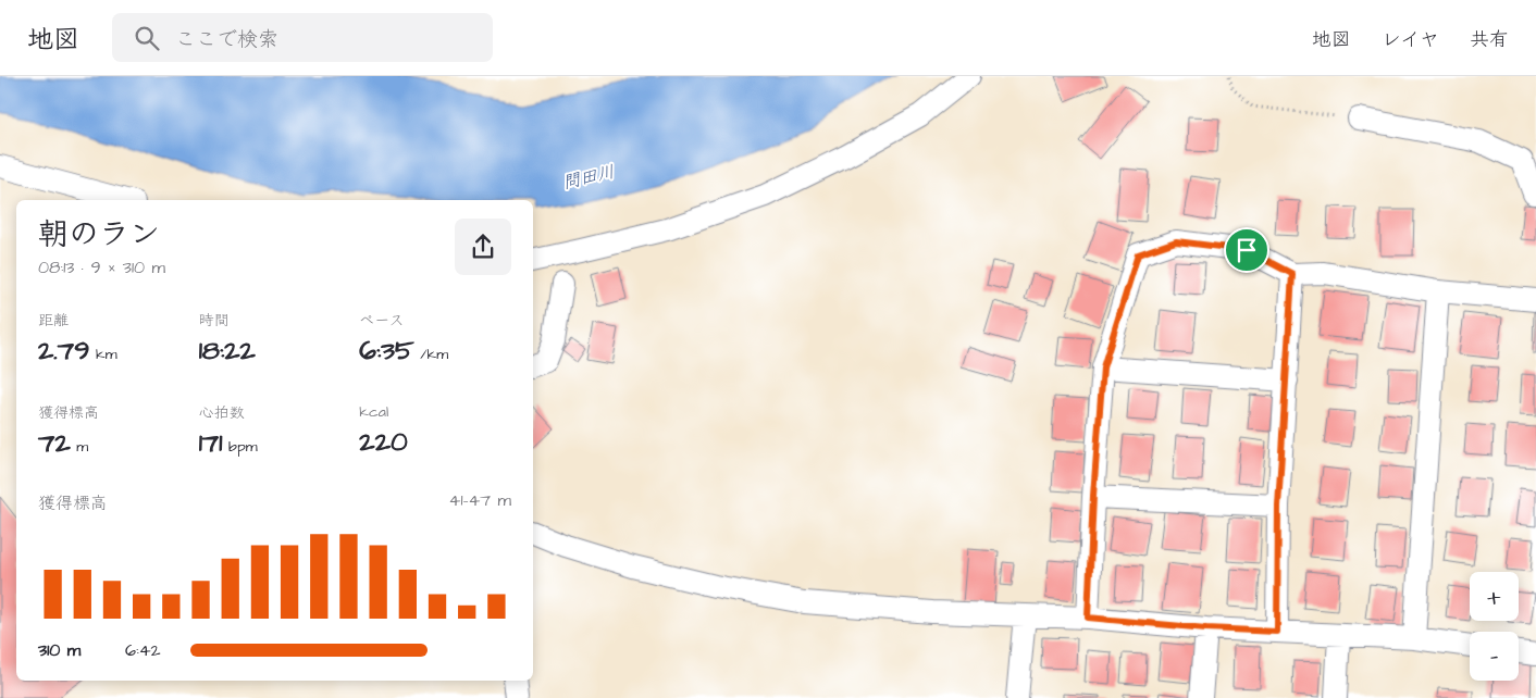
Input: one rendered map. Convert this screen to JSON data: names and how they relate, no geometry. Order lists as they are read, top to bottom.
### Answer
{
  "water": ["問田川"],
  "page": {
    "header": "地図",
    "search": "ここで検索",
    "nav": ["地図", "レイヤ", "共有"],
    "heading": ["朝のラン", "08:13 · 9 × 310 m"],
    "stats": [
      ["距離", "2.79 km"],
      ["時間", "18:22"],
      ["ペース", "6:35 /km"],
      ["獲得標高", "72 m"],
      ["心拍数", "171 bpm"],
      ["kcal", "220"]
    ],
    "chart": ["獲得標高", "41–47 m"],
    "map_buttons": ["+", "−"],
    "list": [
      {
        "name": "310 m",
        "note": "6:42"
      }
    ]
  }
}
